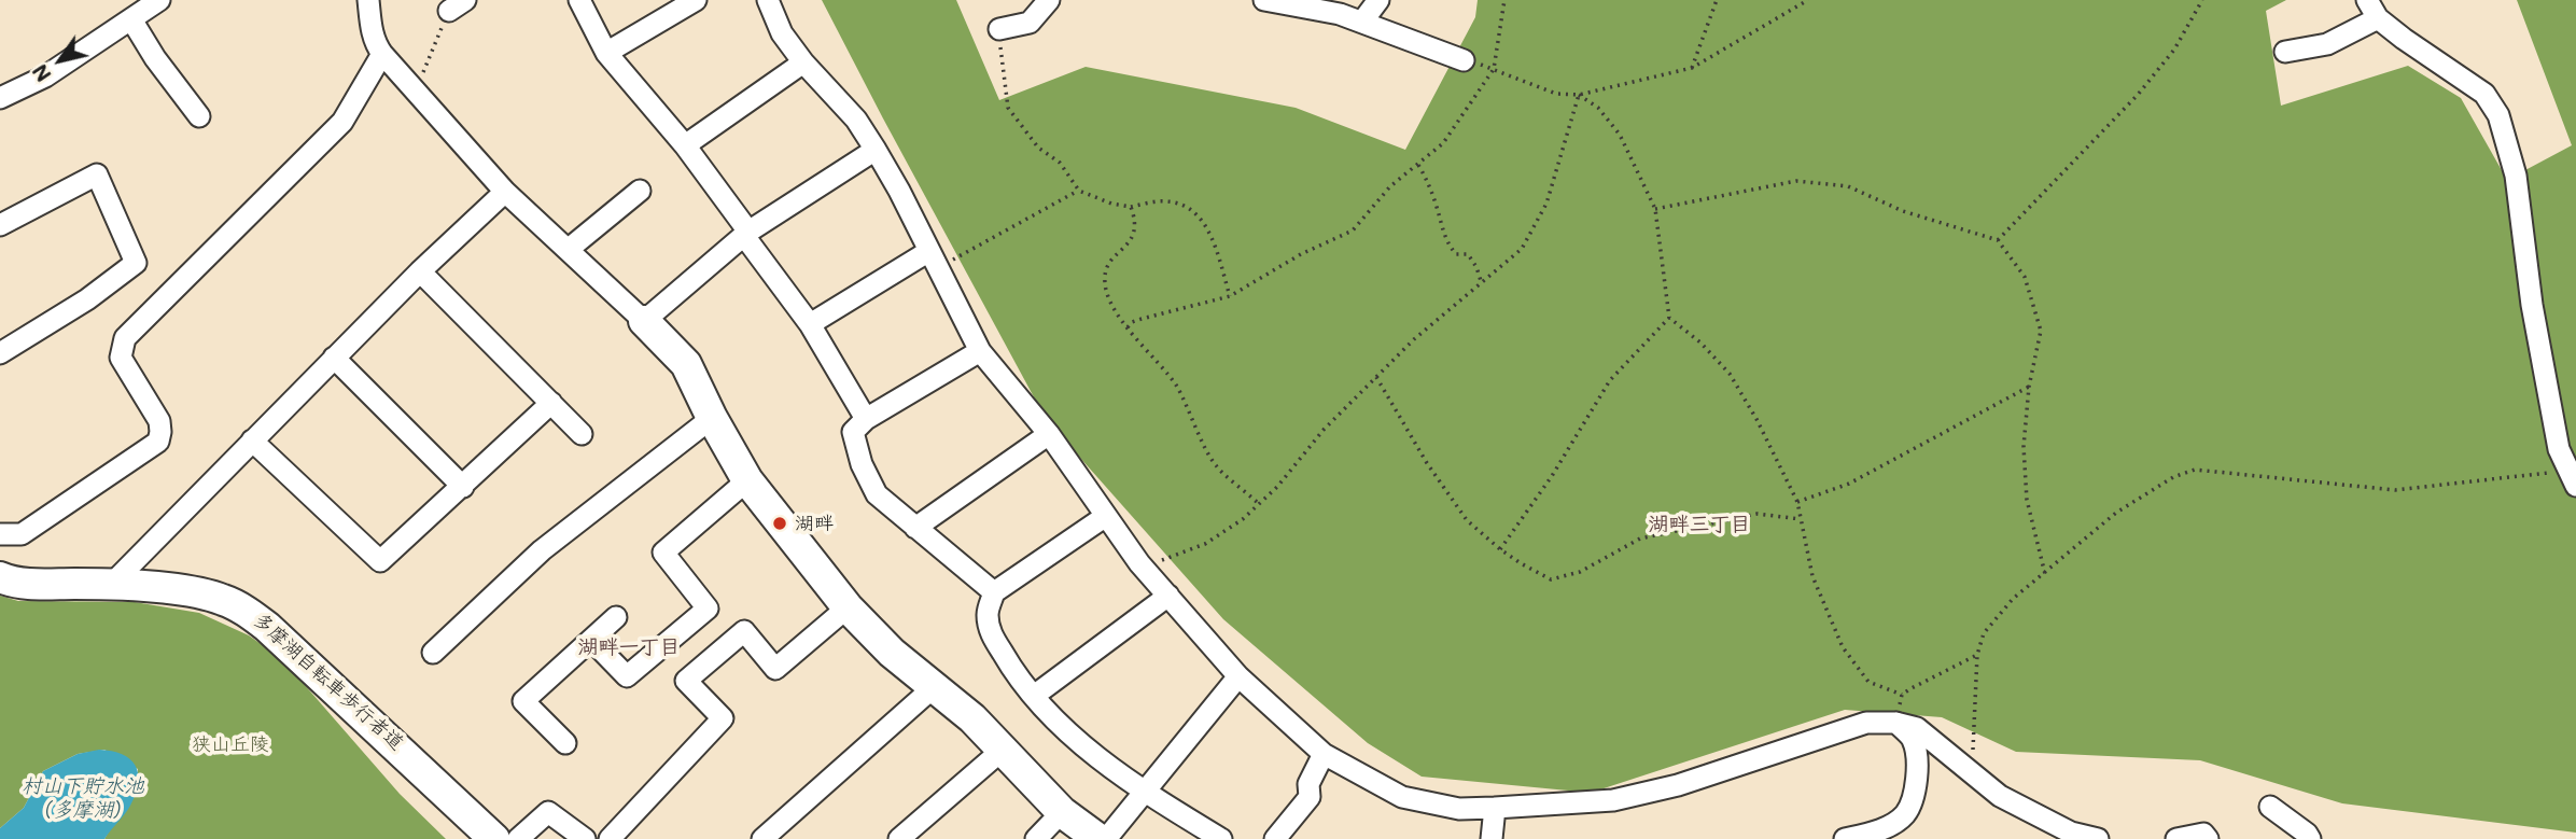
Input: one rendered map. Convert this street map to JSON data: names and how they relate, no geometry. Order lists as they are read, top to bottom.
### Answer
{
  "districts": ["湖畔三丁目", "湖畔一丁目"],
  "water": ["村山下貯水池 (多摩湖)"],
  "parks": ["狭山丘陵"],
  "places": ["湖畔"],
  "north": "bottom left"
}
